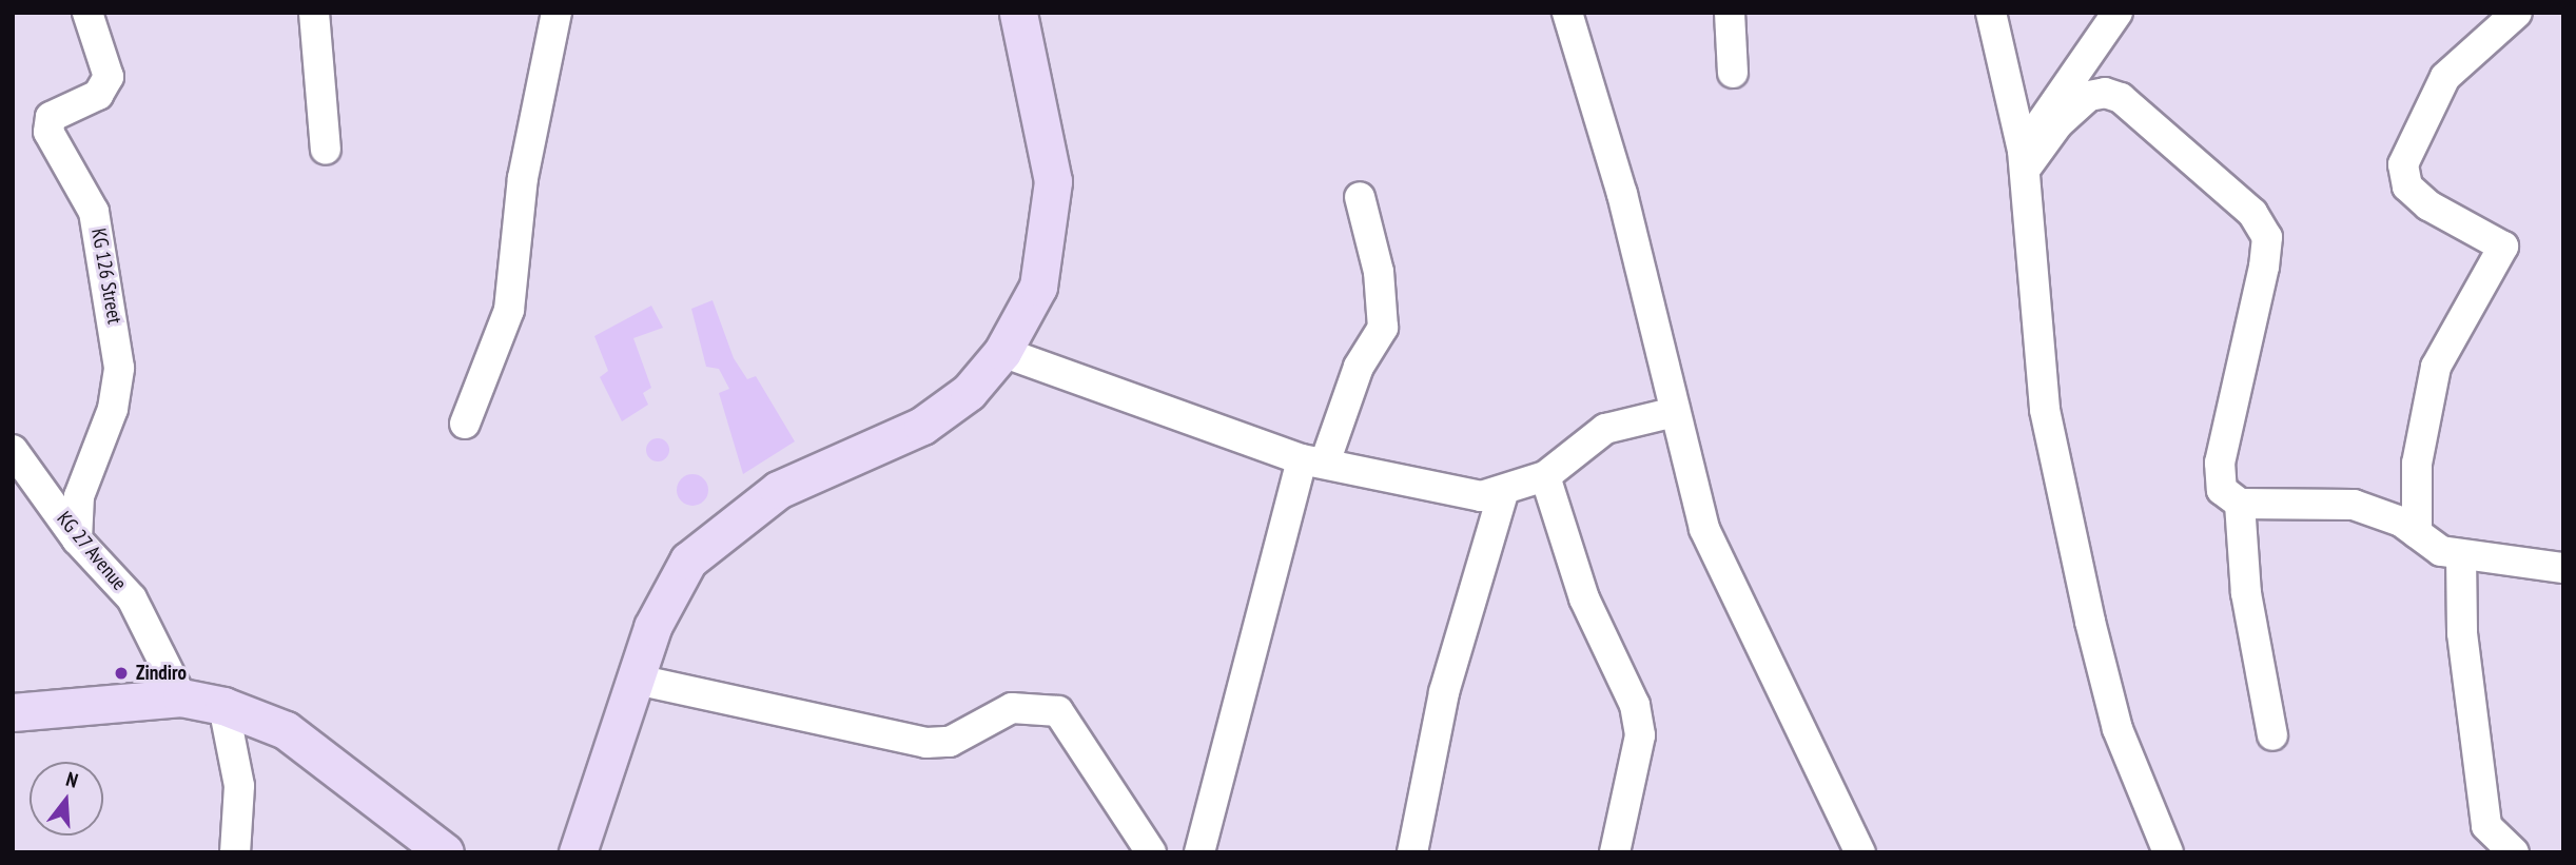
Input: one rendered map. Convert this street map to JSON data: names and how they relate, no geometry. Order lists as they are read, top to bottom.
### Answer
{
  "streets": {
    "street": ["KG 126 Street", "KG 27 Avenue"]
  },
  "crossings": [
    ["KG 126 Street", "KG 27 Avenue"]
  ],
  "places": ["Zindiro"],
  "north": "top"
}
